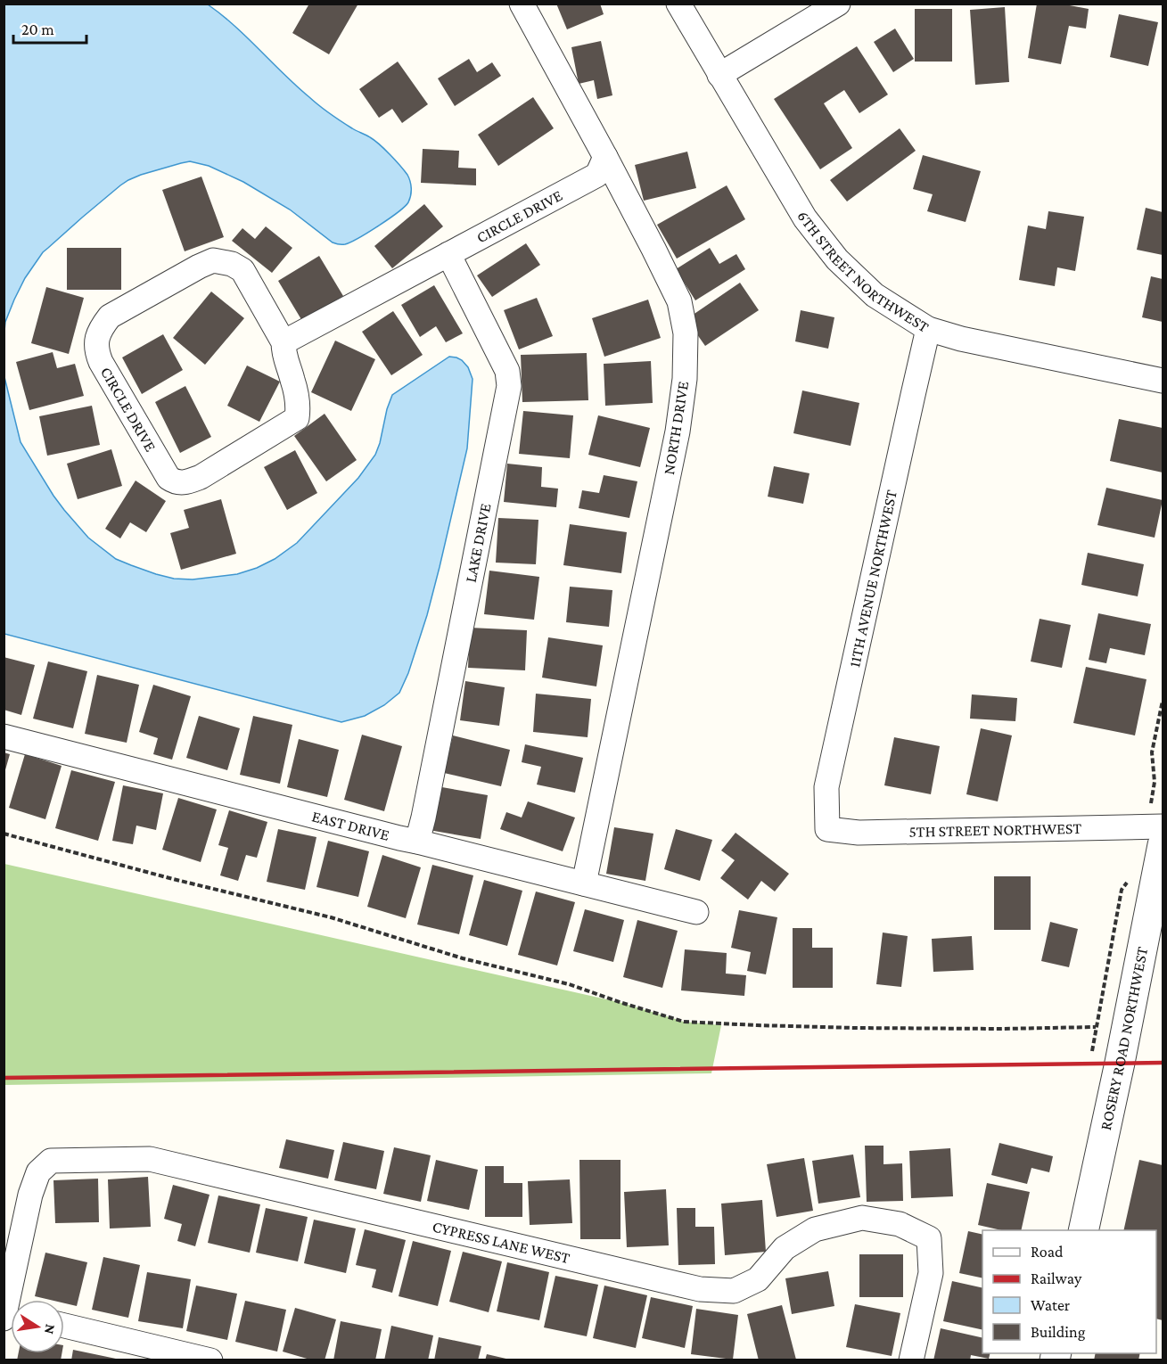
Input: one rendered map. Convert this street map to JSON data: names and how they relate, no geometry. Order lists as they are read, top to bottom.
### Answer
{
  "streets": {
    "street": [
      "CIRCLE DRIVE",
      "6TH STREET NORTHWEST",
      "NORTH DRIVE",
      "LAKE DRIVE",
      "11TH AVENUE NORTHWEST",
      "EAST DRIVE",
      "5TH STREET NORTHWEST",
      "ROSERY ROAD NORTHWEST",
      "CYPRESS LANE WEST"
    ]
  },
  "crossings": [
    ["CIRCLE DRIVE", "NORTH DRIVE"],
    ["CIRCLE DRIVE", "LAKE DRIVE"],
    ["6TH STREET NORTHWEST", "11TH AVENUE NORTHWEST"],
    ["NORTH DRIVE", "EAST DRIVE"],
    ["LAKE DRIVE", "EAST DRIVE"],
    ["11TH AVENUE NORTHWEST", "5TH STREET NORTHWEST"]
  ],
  "legend": [
    "Road",
    "Railway",
    "Water",
    "Building"
  ],
  "scale_bar": "20 m",
  "north": "right"
}
